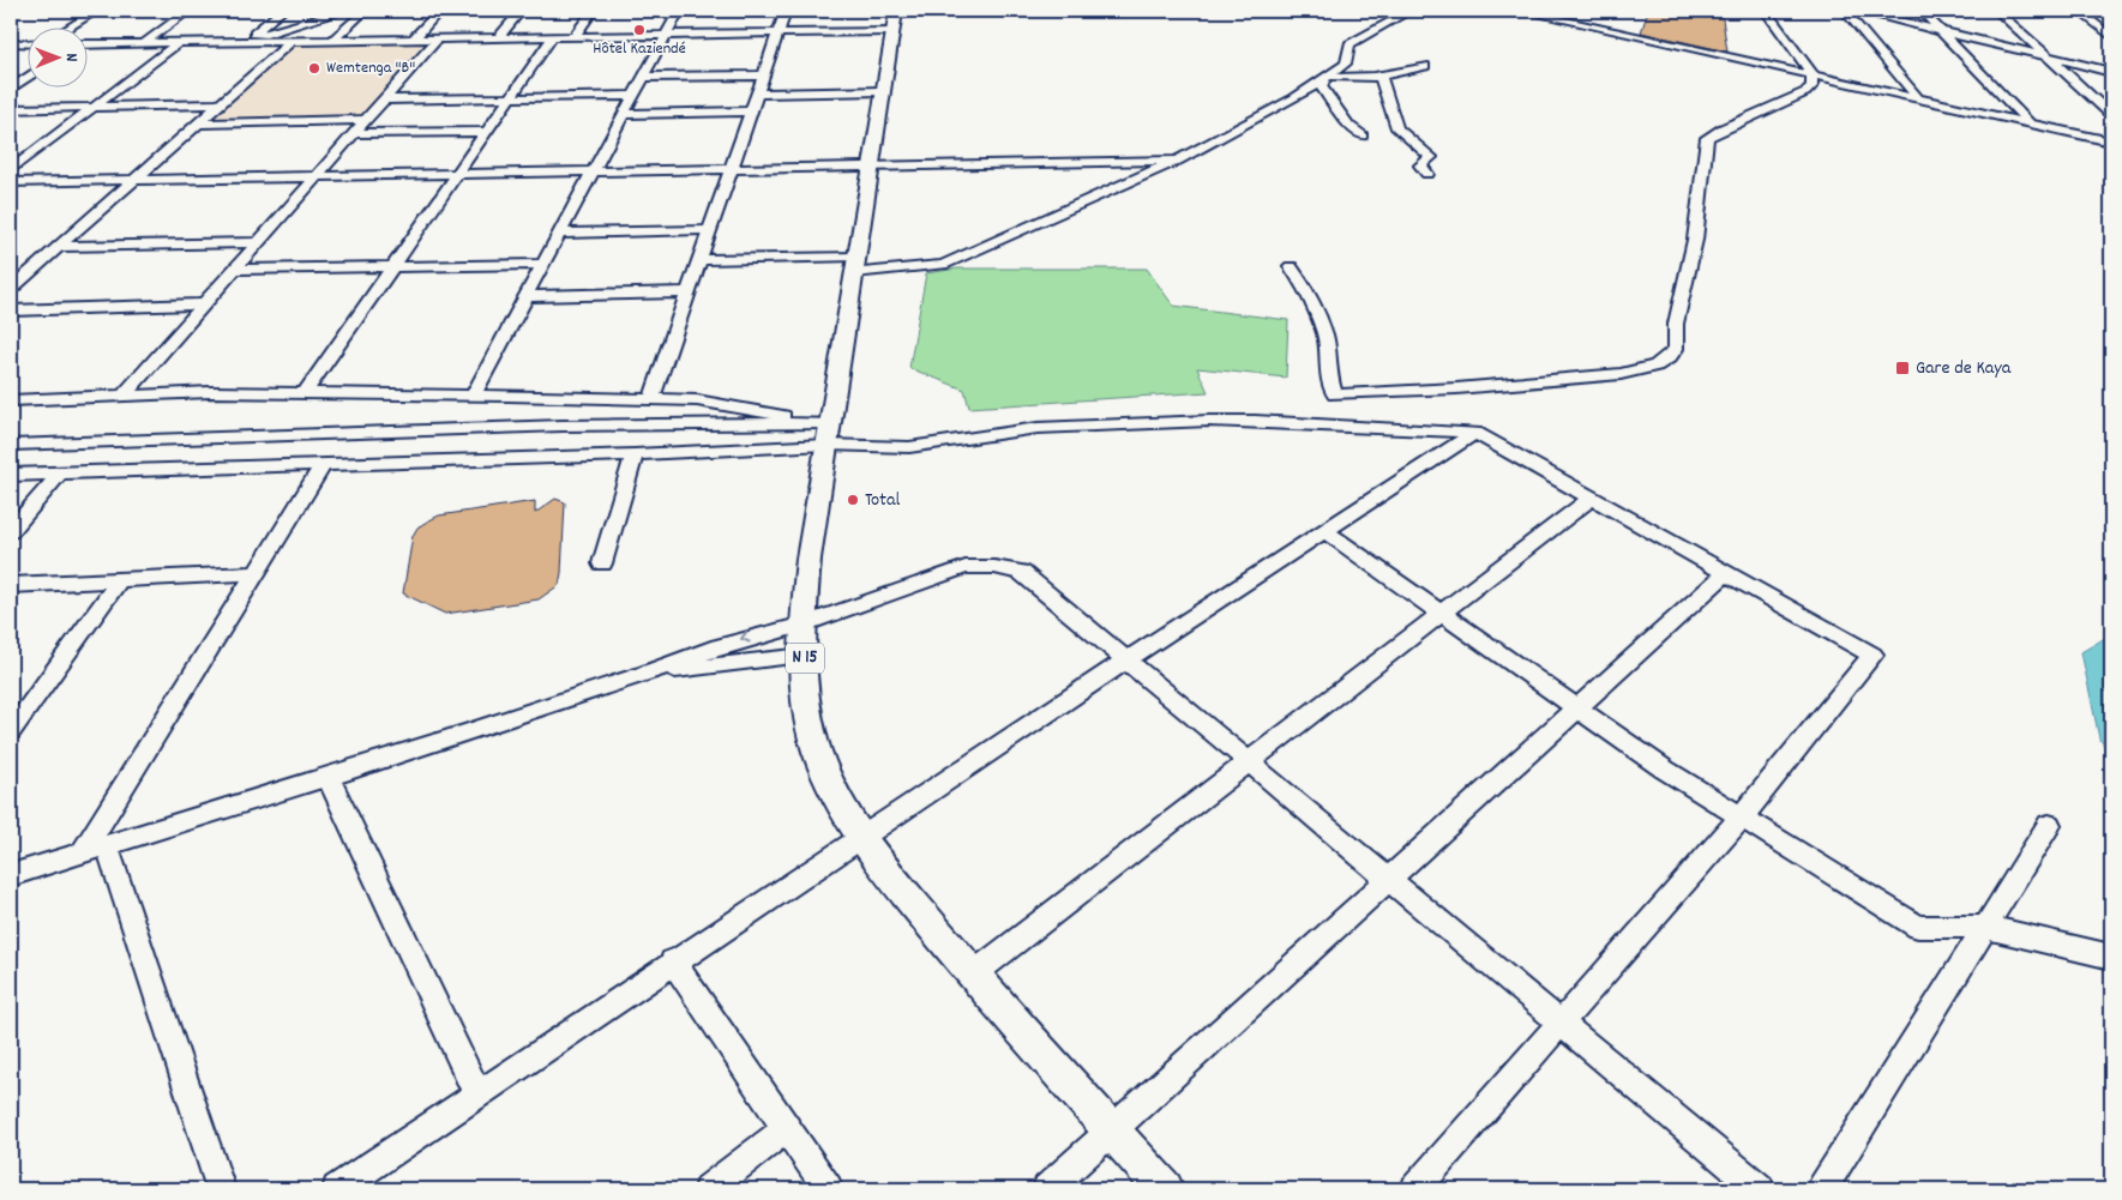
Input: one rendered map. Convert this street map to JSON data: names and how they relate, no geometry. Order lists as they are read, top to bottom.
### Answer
{
  "streets": {
    "main road": ["N 15"]
  },
  "places": {
    "other": ["Hôtel Kaziendé", "Wemtenga \"B\"", "Total"],
    "transit": ["Gare de Kaya"]
  },
  "north": "right"
}
